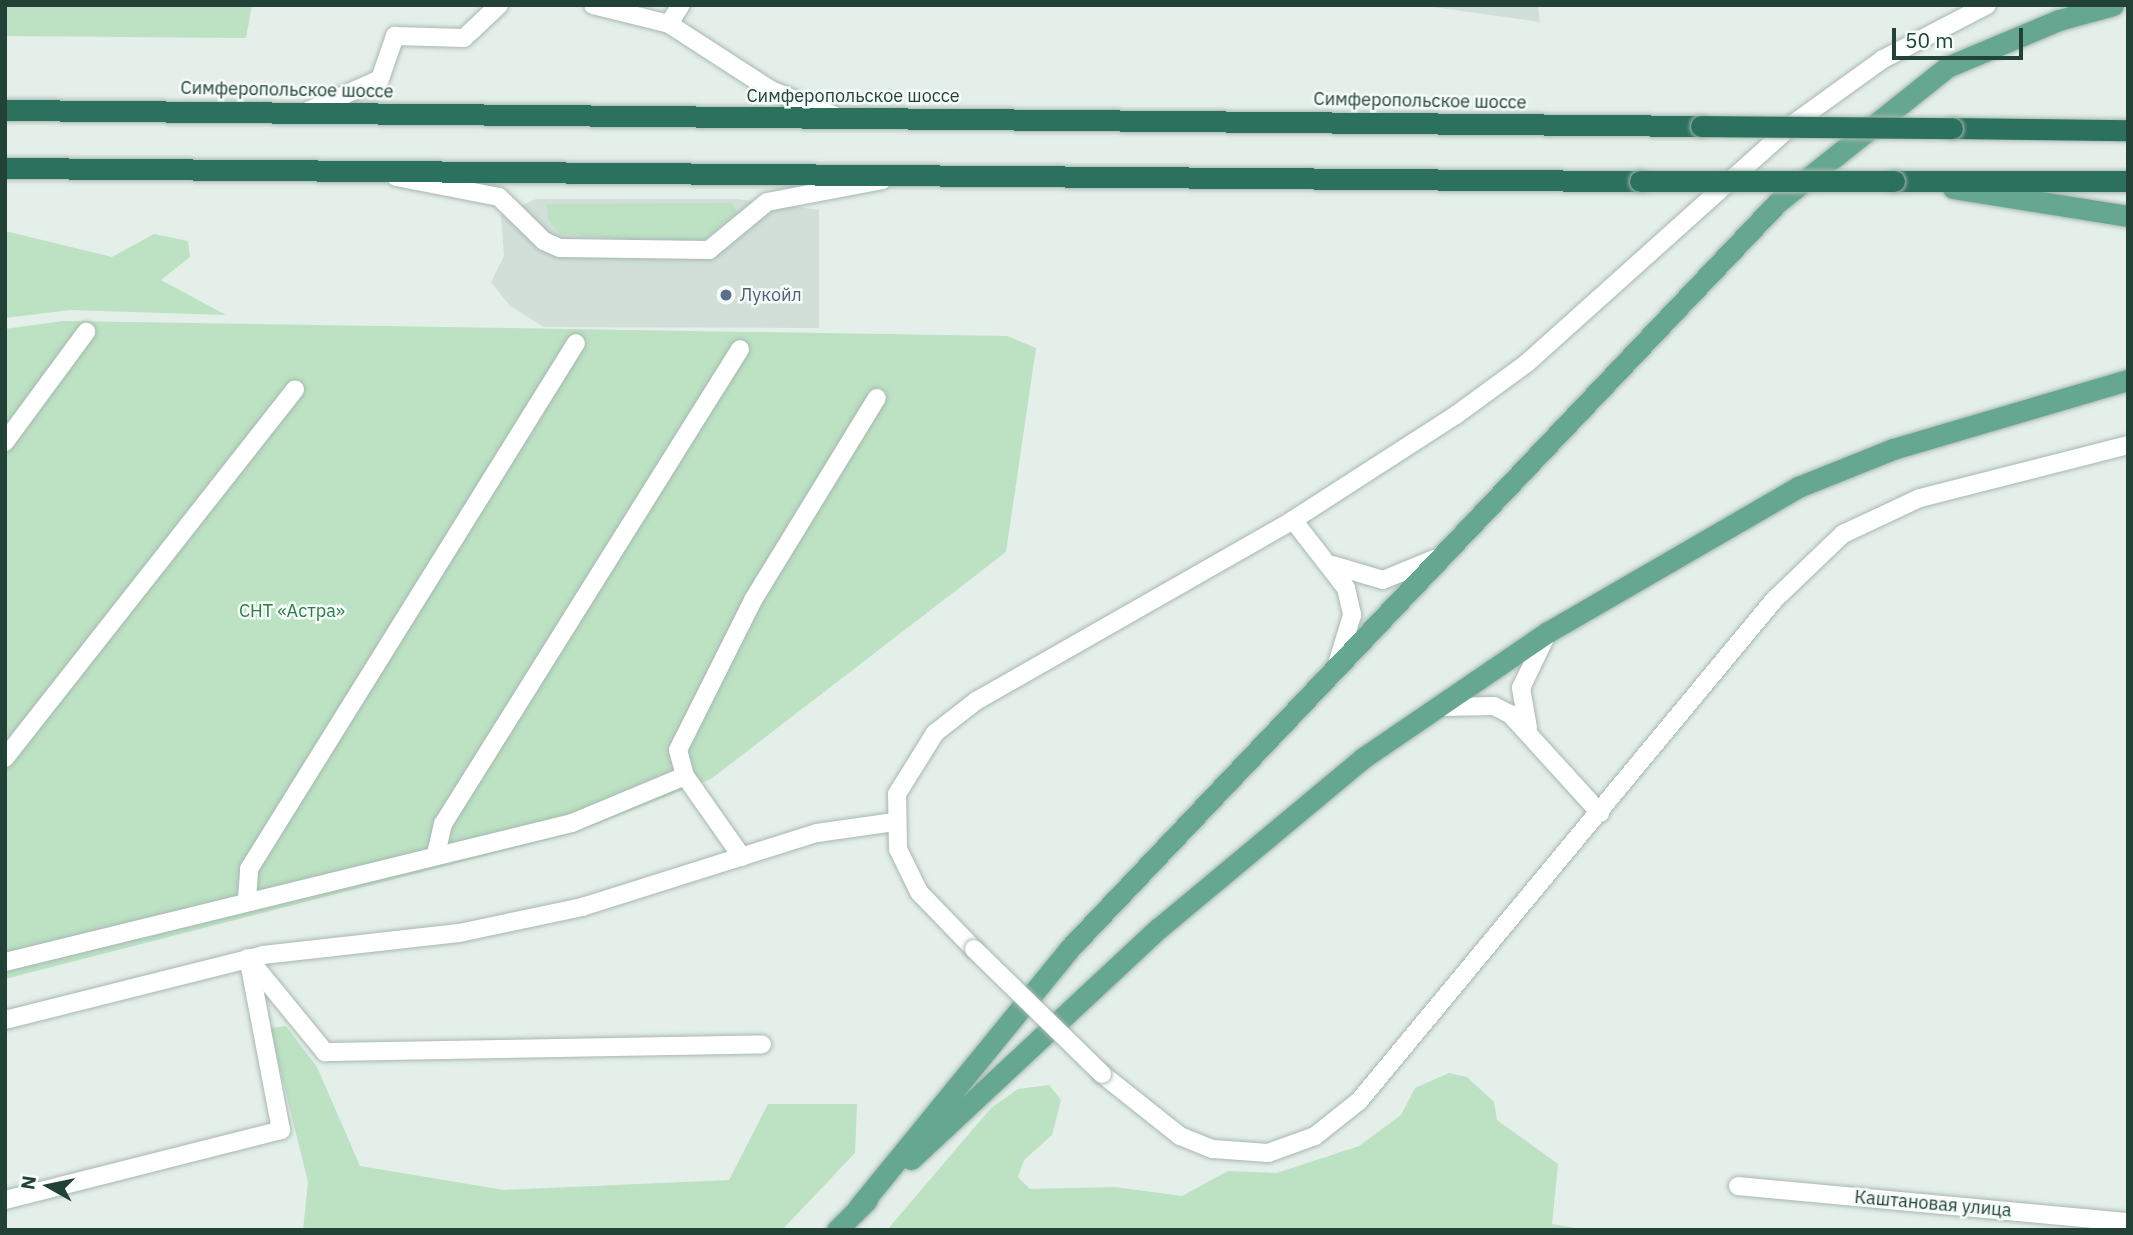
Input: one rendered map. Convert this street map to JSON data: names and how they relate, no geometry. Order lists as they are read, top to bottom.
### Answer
{
  "streets": {
    "highway": ["Симферопольское шоссе"],
    "street": ["Каштановая улица"]
  },
  "parks": ["СНТ «Астра»"],
  "places": ["Лукойл"],
  "scale_bar": "50 m",
  "north": "left"
}
